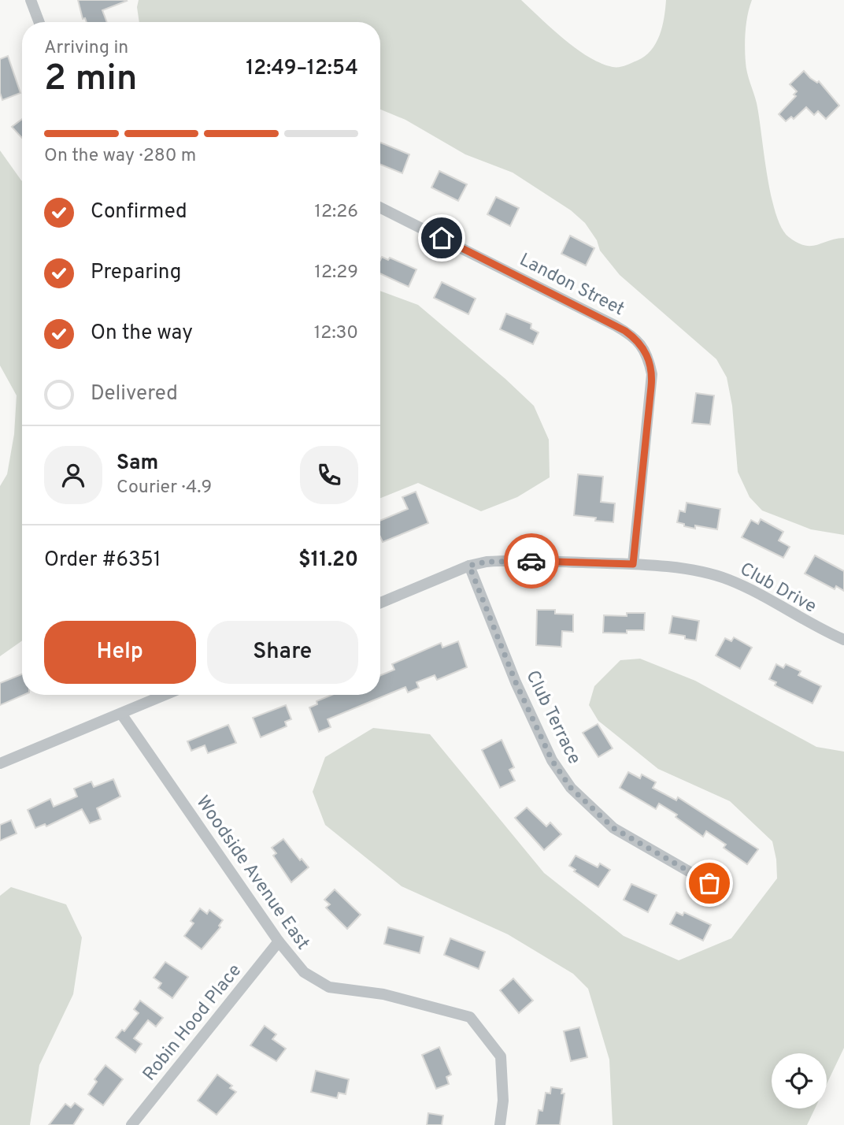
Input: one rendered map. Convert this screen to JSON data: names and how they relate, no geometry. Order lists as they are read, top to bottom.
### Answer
{
  "streets": {
    "street": [
      "Landon Street",
      "Club Drive",
      "Club Terrace",
      "Woodside Avenue East",
      "Robin Hood Place"
    ]
  },
  "crossings": [
    ["Landon Street", "Club Drive"],
    ["Club Drive", "Club Terrace"],
    ["Woodside Avenue East", "Robin Hood Place"]
  ],
  "page": {
    "heading": ["2 min", "Arriving in", "12:49–12:54"],
    "panel": [
      "Sam",
      "Courier · 4.9",
      "Order #6351",
      "$11.20"
    ],
    "bar": "On the way · 280 m",
    "list": [
      ["Confirmed", "12:26"],
      ["Preparing", "12:29"],
      ["On the way", "12:30"],
      "Delivered"
    ],
    "buttons": ["Help", "Share"]
  }
}
